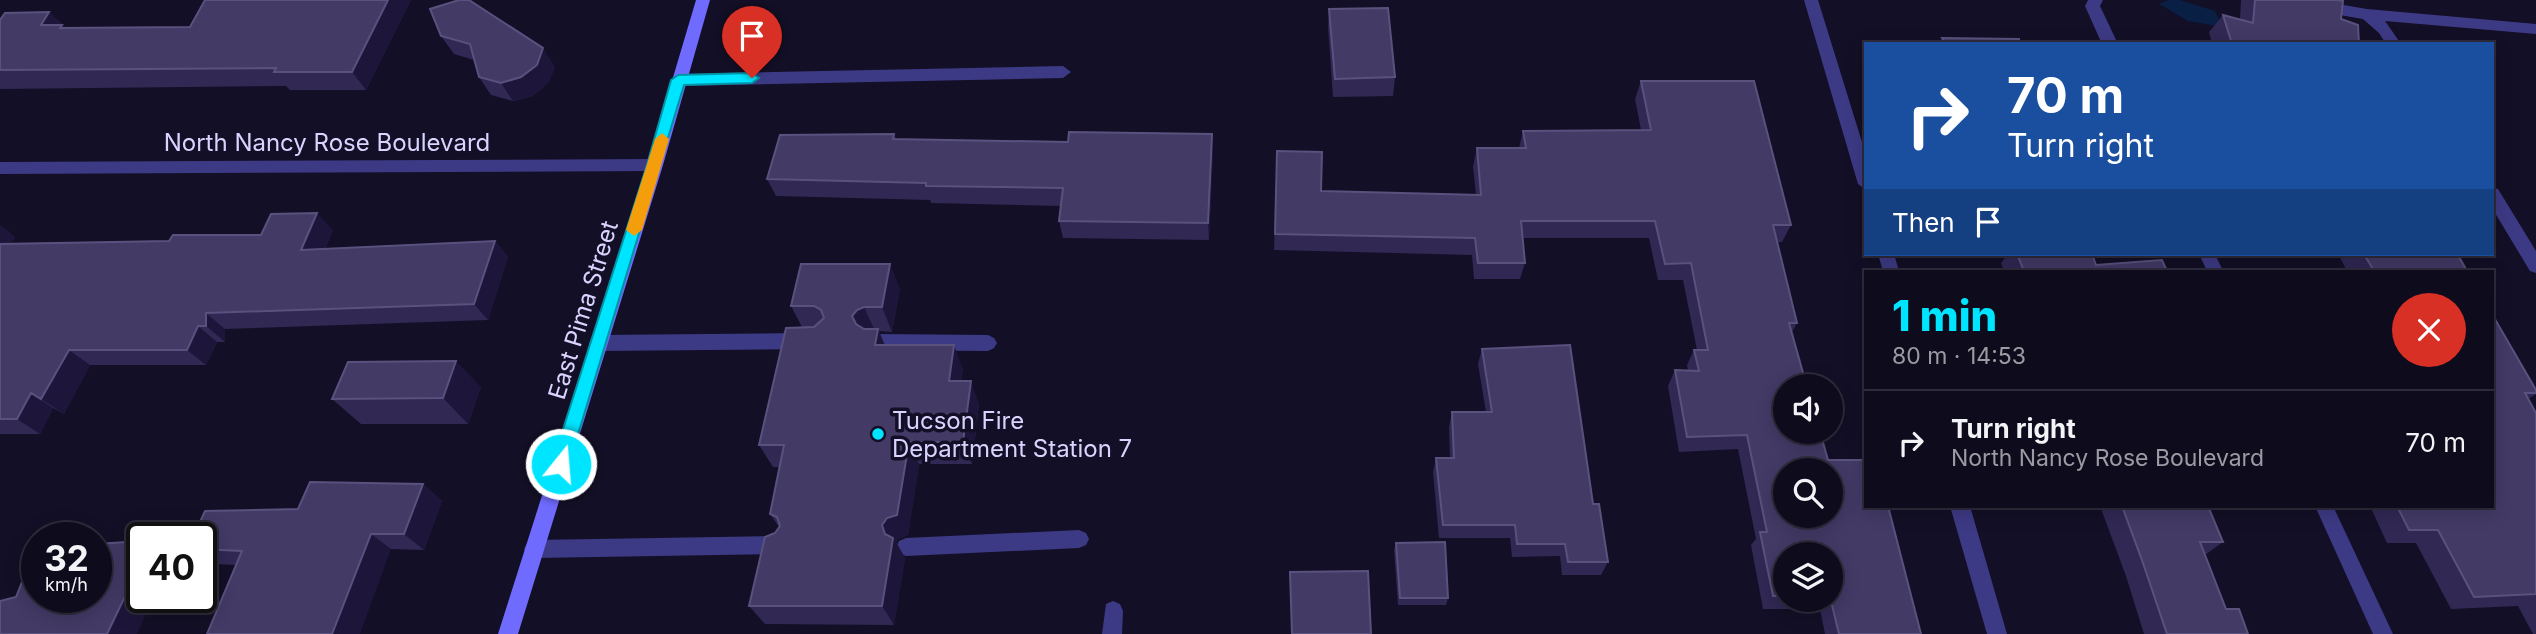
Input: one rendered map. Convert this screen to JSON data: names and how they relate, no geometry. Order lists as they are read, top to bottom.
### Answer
{
  "streets": {
    "street": ["North Nancy Rose Boulevard", "East Pima Street"]
  },
  "crossings": [
    ["North Nancy Rose Boulevard", "East Pima Street"]
  ],
  "places": ["Tucson Fire Department Station 7"],
  "page": {
    "turn": ["70 m", "Turn right"],
    "then": "Then",
    "heading": ["1 min", "80 m · 14:53"],
    "list": [
      {
        "name": "Turn right",
        "note": "North Nancy Rose Boulevard",
        "value": "70 m"
      }
    ],
    "speed": "32 km/h",
    "limit": "40"
  }
}
